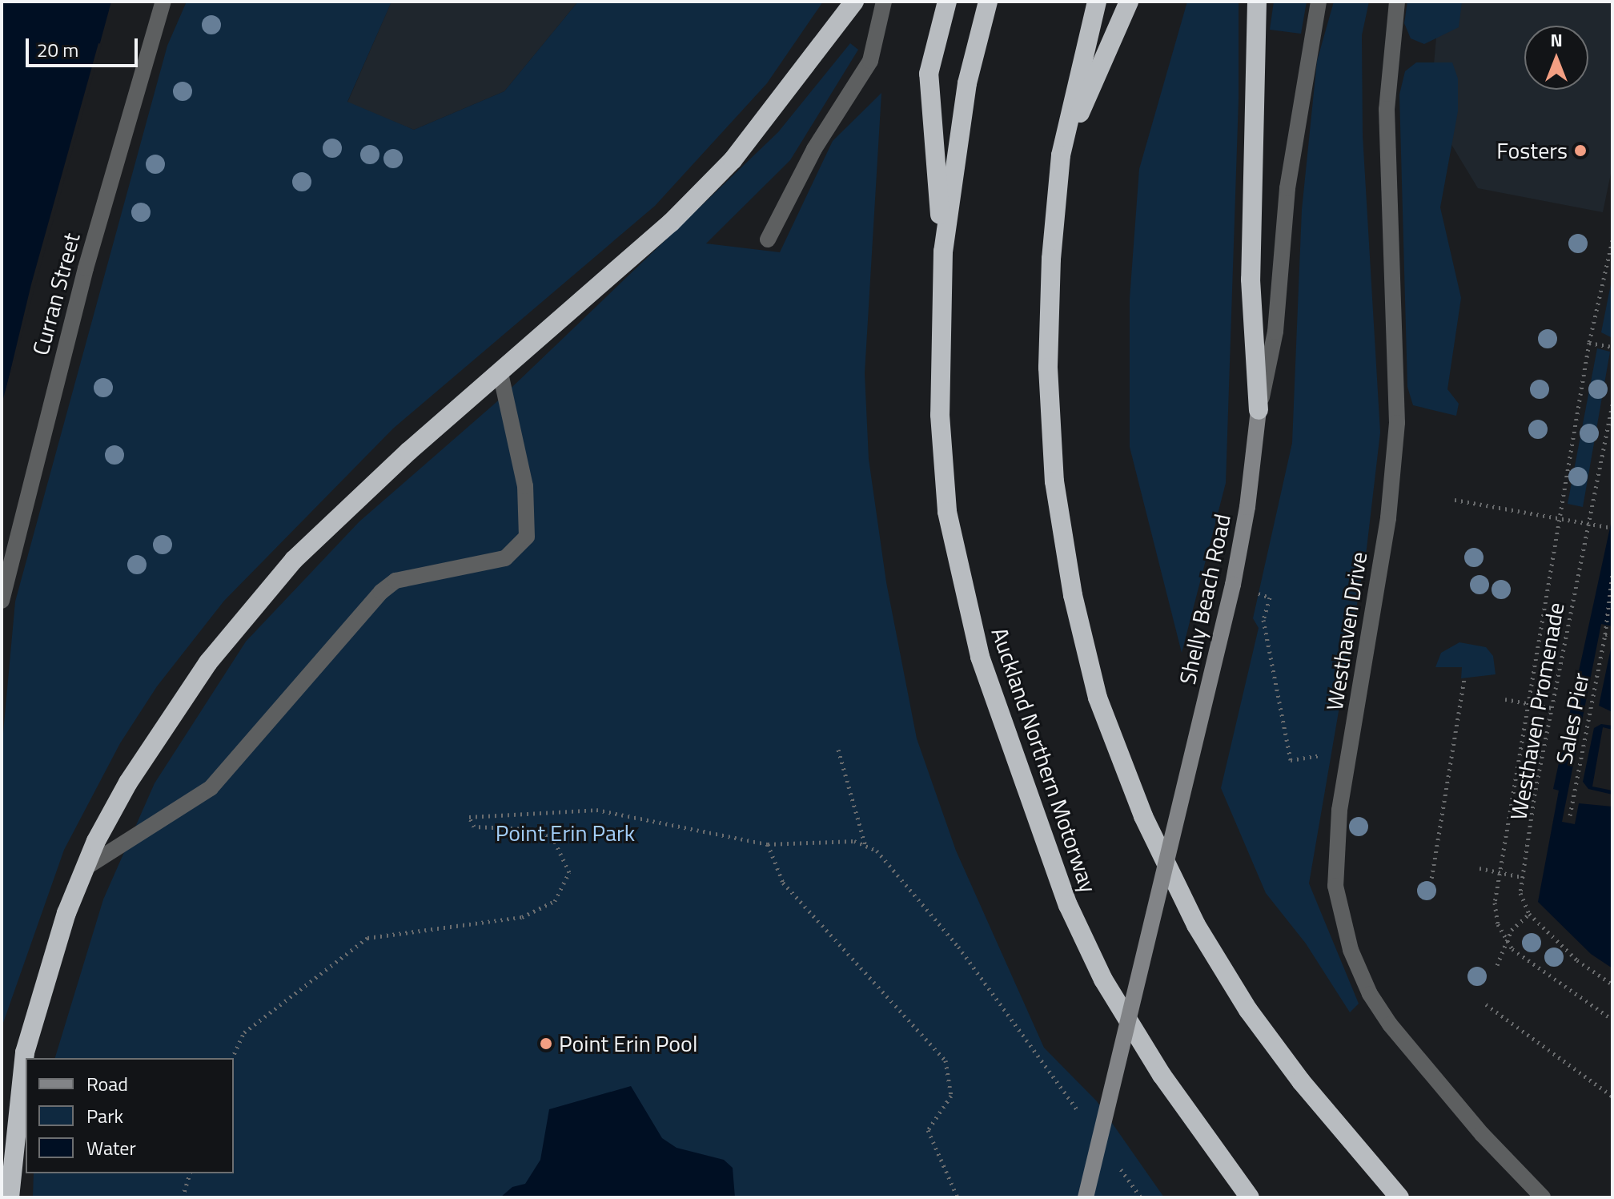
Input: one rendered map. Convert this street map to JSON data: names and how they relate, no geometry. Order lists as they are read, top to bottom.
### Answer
{
  "streets": {
    "highway": ["Auckland Northern Motorway"],
    "main road": ["Shelly Beach Road"],
    "street": ["Curran Street", "Westhaven Drive"],
    "path": ["Westhaven Promenade", "Sales Pier"]
  },
  "parks": ["Point Erin Park"],
  "places": ["Fosters", "Point Erin Pool"],
  "legend": ["Road", "Park", "Water"],
  "scale_bar": "20 m",
  "north": "top"
}
